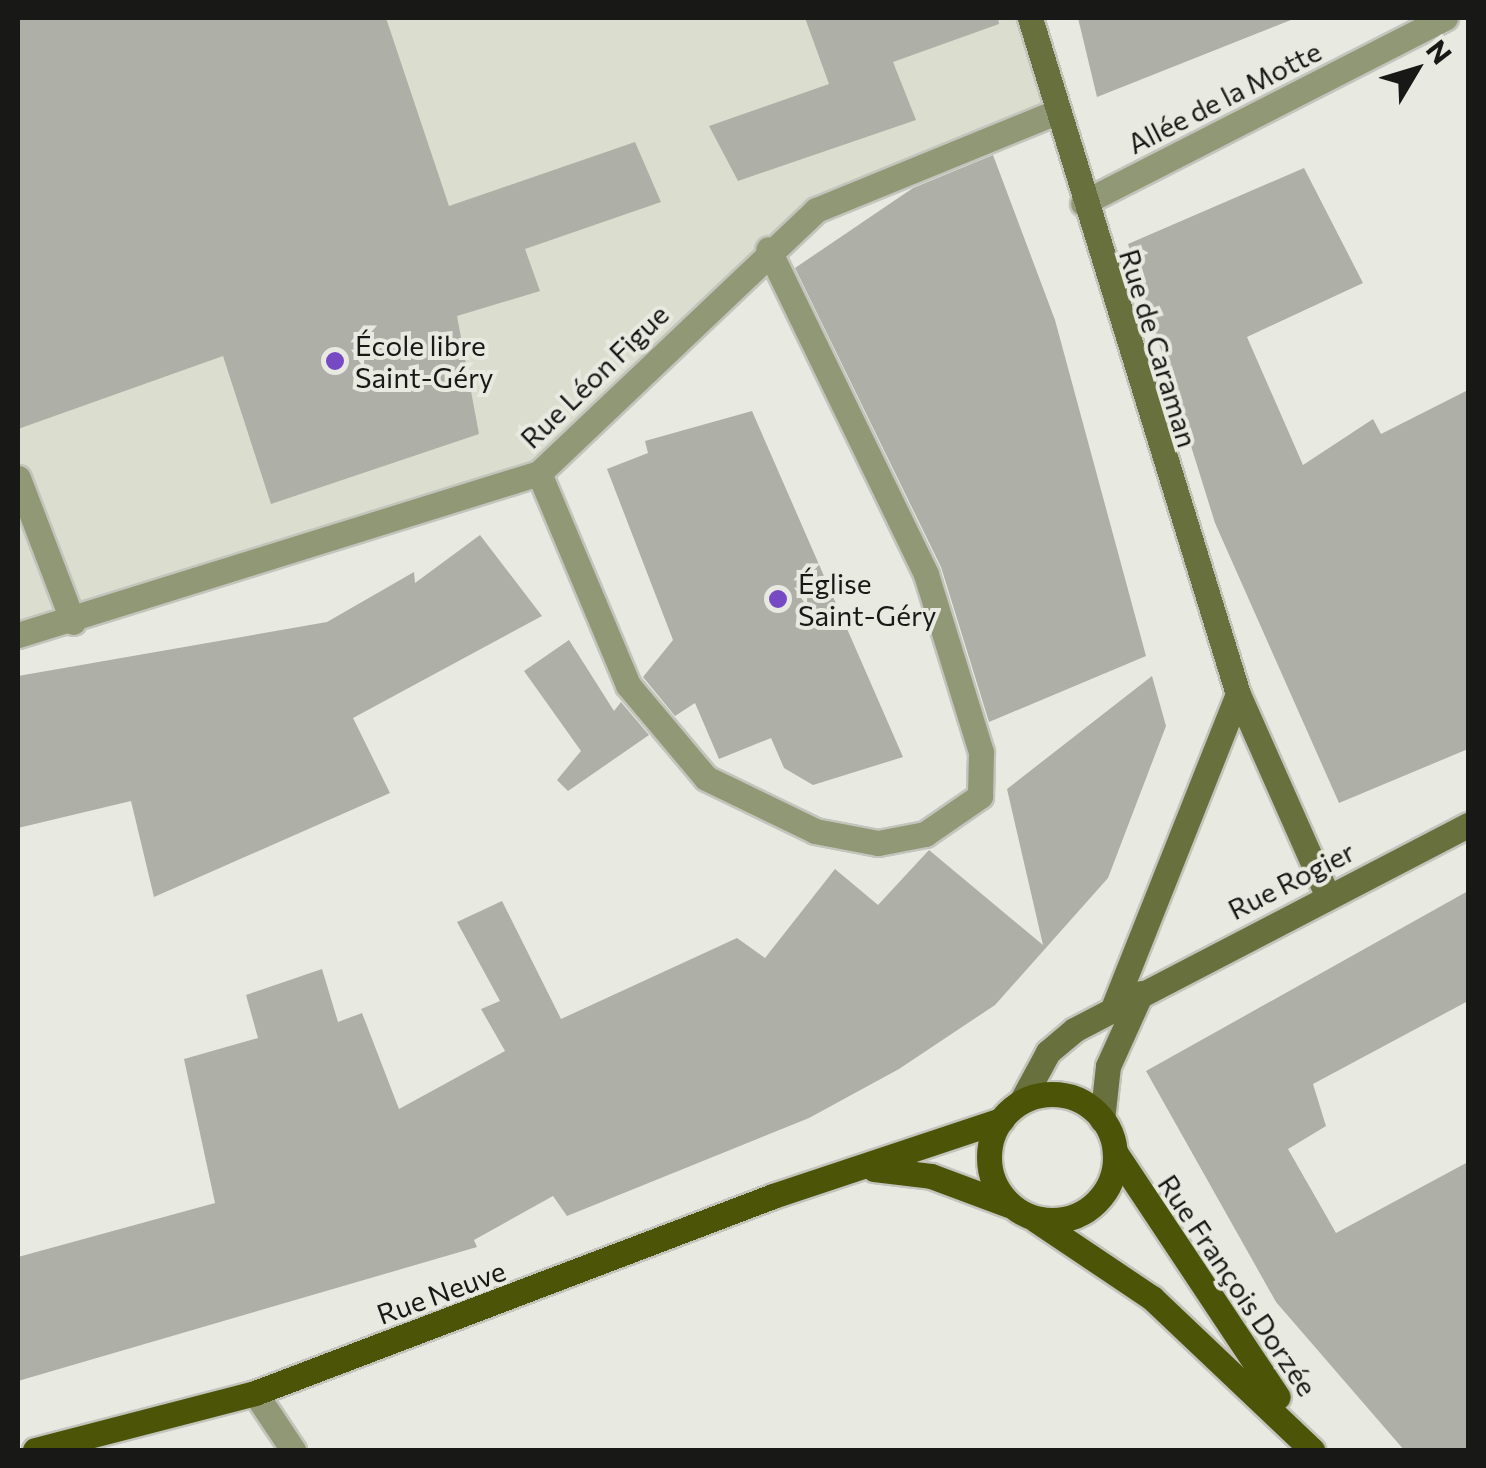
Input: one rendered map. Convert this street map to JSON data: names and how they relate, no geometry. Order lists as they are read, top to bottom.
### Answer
{
  "streets": {
    "main road": ["Rue François Dorzée", "Rue Neuve"],
    "street": [
      "Allée de la Motte",
      "Rue de Caraman",
      "Rue Léon Figue",
      "Rue Rogier"
    ]
  },
  "crossings": [
    ["Allée de la Motte", "Rue de Caraman"],
    ["Rue de Caraman", "Rue Léon Figue"],
    ["Rue de Caraman", "Rue Rogier"],
    ["Rue Rogier", "Rue François Dorzée"],
    ["Rue Rogier", "Rue Neuve"],
    ["Rue François Dorzée", "Rue Neuve"]
  ],
  "places": ["École libre Saint-Géry", "Église Saint-Géry"],
  "north": "top right"
}
